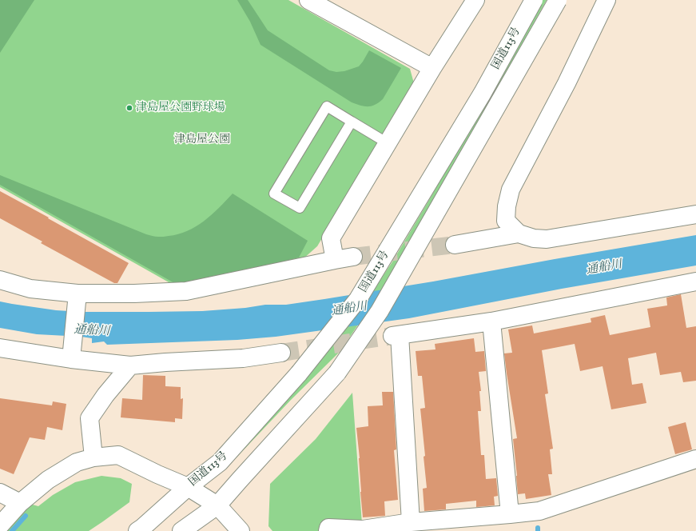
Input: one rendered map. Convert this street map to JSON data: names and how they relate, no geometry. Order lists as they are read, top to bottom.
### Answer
{
  "streets": {
    "main road": ["国道113号"]
  },
  "water": ["通船川"],
  "parks": ["津島屋公園"],
  "places": ["津島屋公園野球場"]
}
